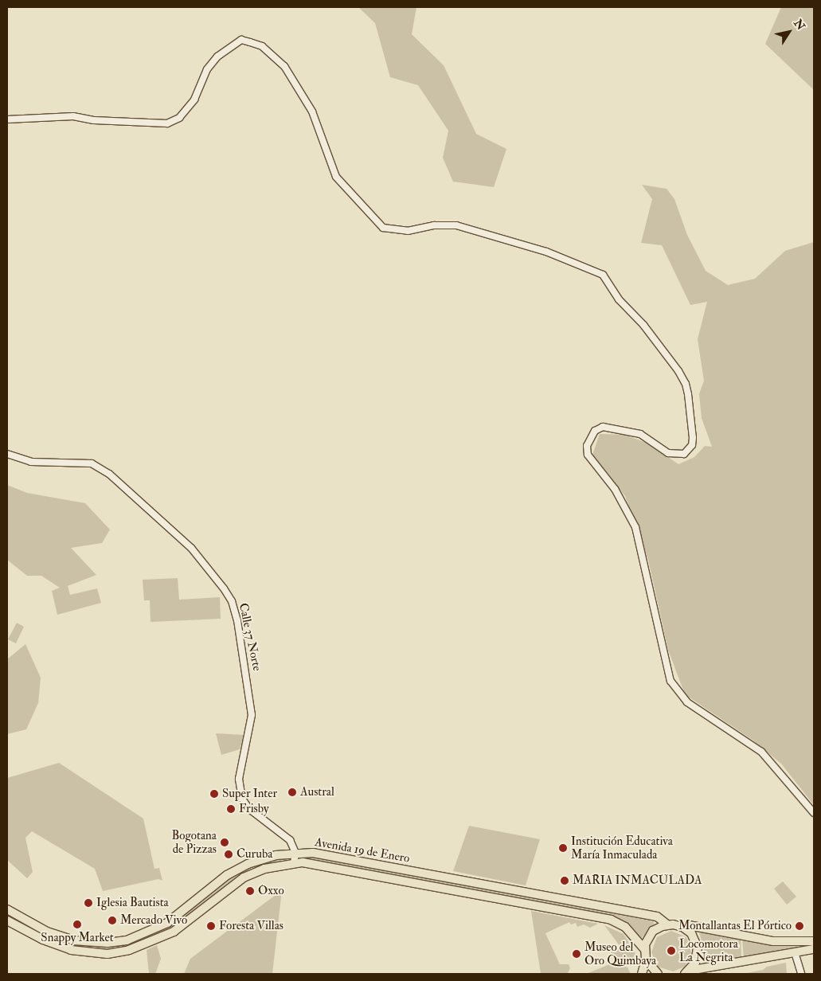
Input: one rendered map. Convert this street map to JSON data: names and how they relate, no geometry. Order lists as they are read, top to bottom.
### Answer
{
  "streets": {
    "main road": ["Avenida 19 de Enero"],
    "street": ["Calle 37 Norte"]
  },
  "crossings": [
    ["Calle 37 Norte", "Avenida 19 de Enero"]
  ],
  "places": [
    "Austral",
    "Super Inter",
    "Frisby",
    "Bogotana de Pizzas",
    "Institución Educativa María Inmaculada",
    "Curuba",
    "MARIA INMACULADA",
    "Oxxo",
    "Iglesia Bautista",
    "Mercado Vivo",
    "Snappy Market",
    "Foresta Villas",
    "Montallantas El Pórtico",
    "Locomotora La Negrita",
    "Museo del Oro Quimbaya"
  ],
  "north": "top right"
}
